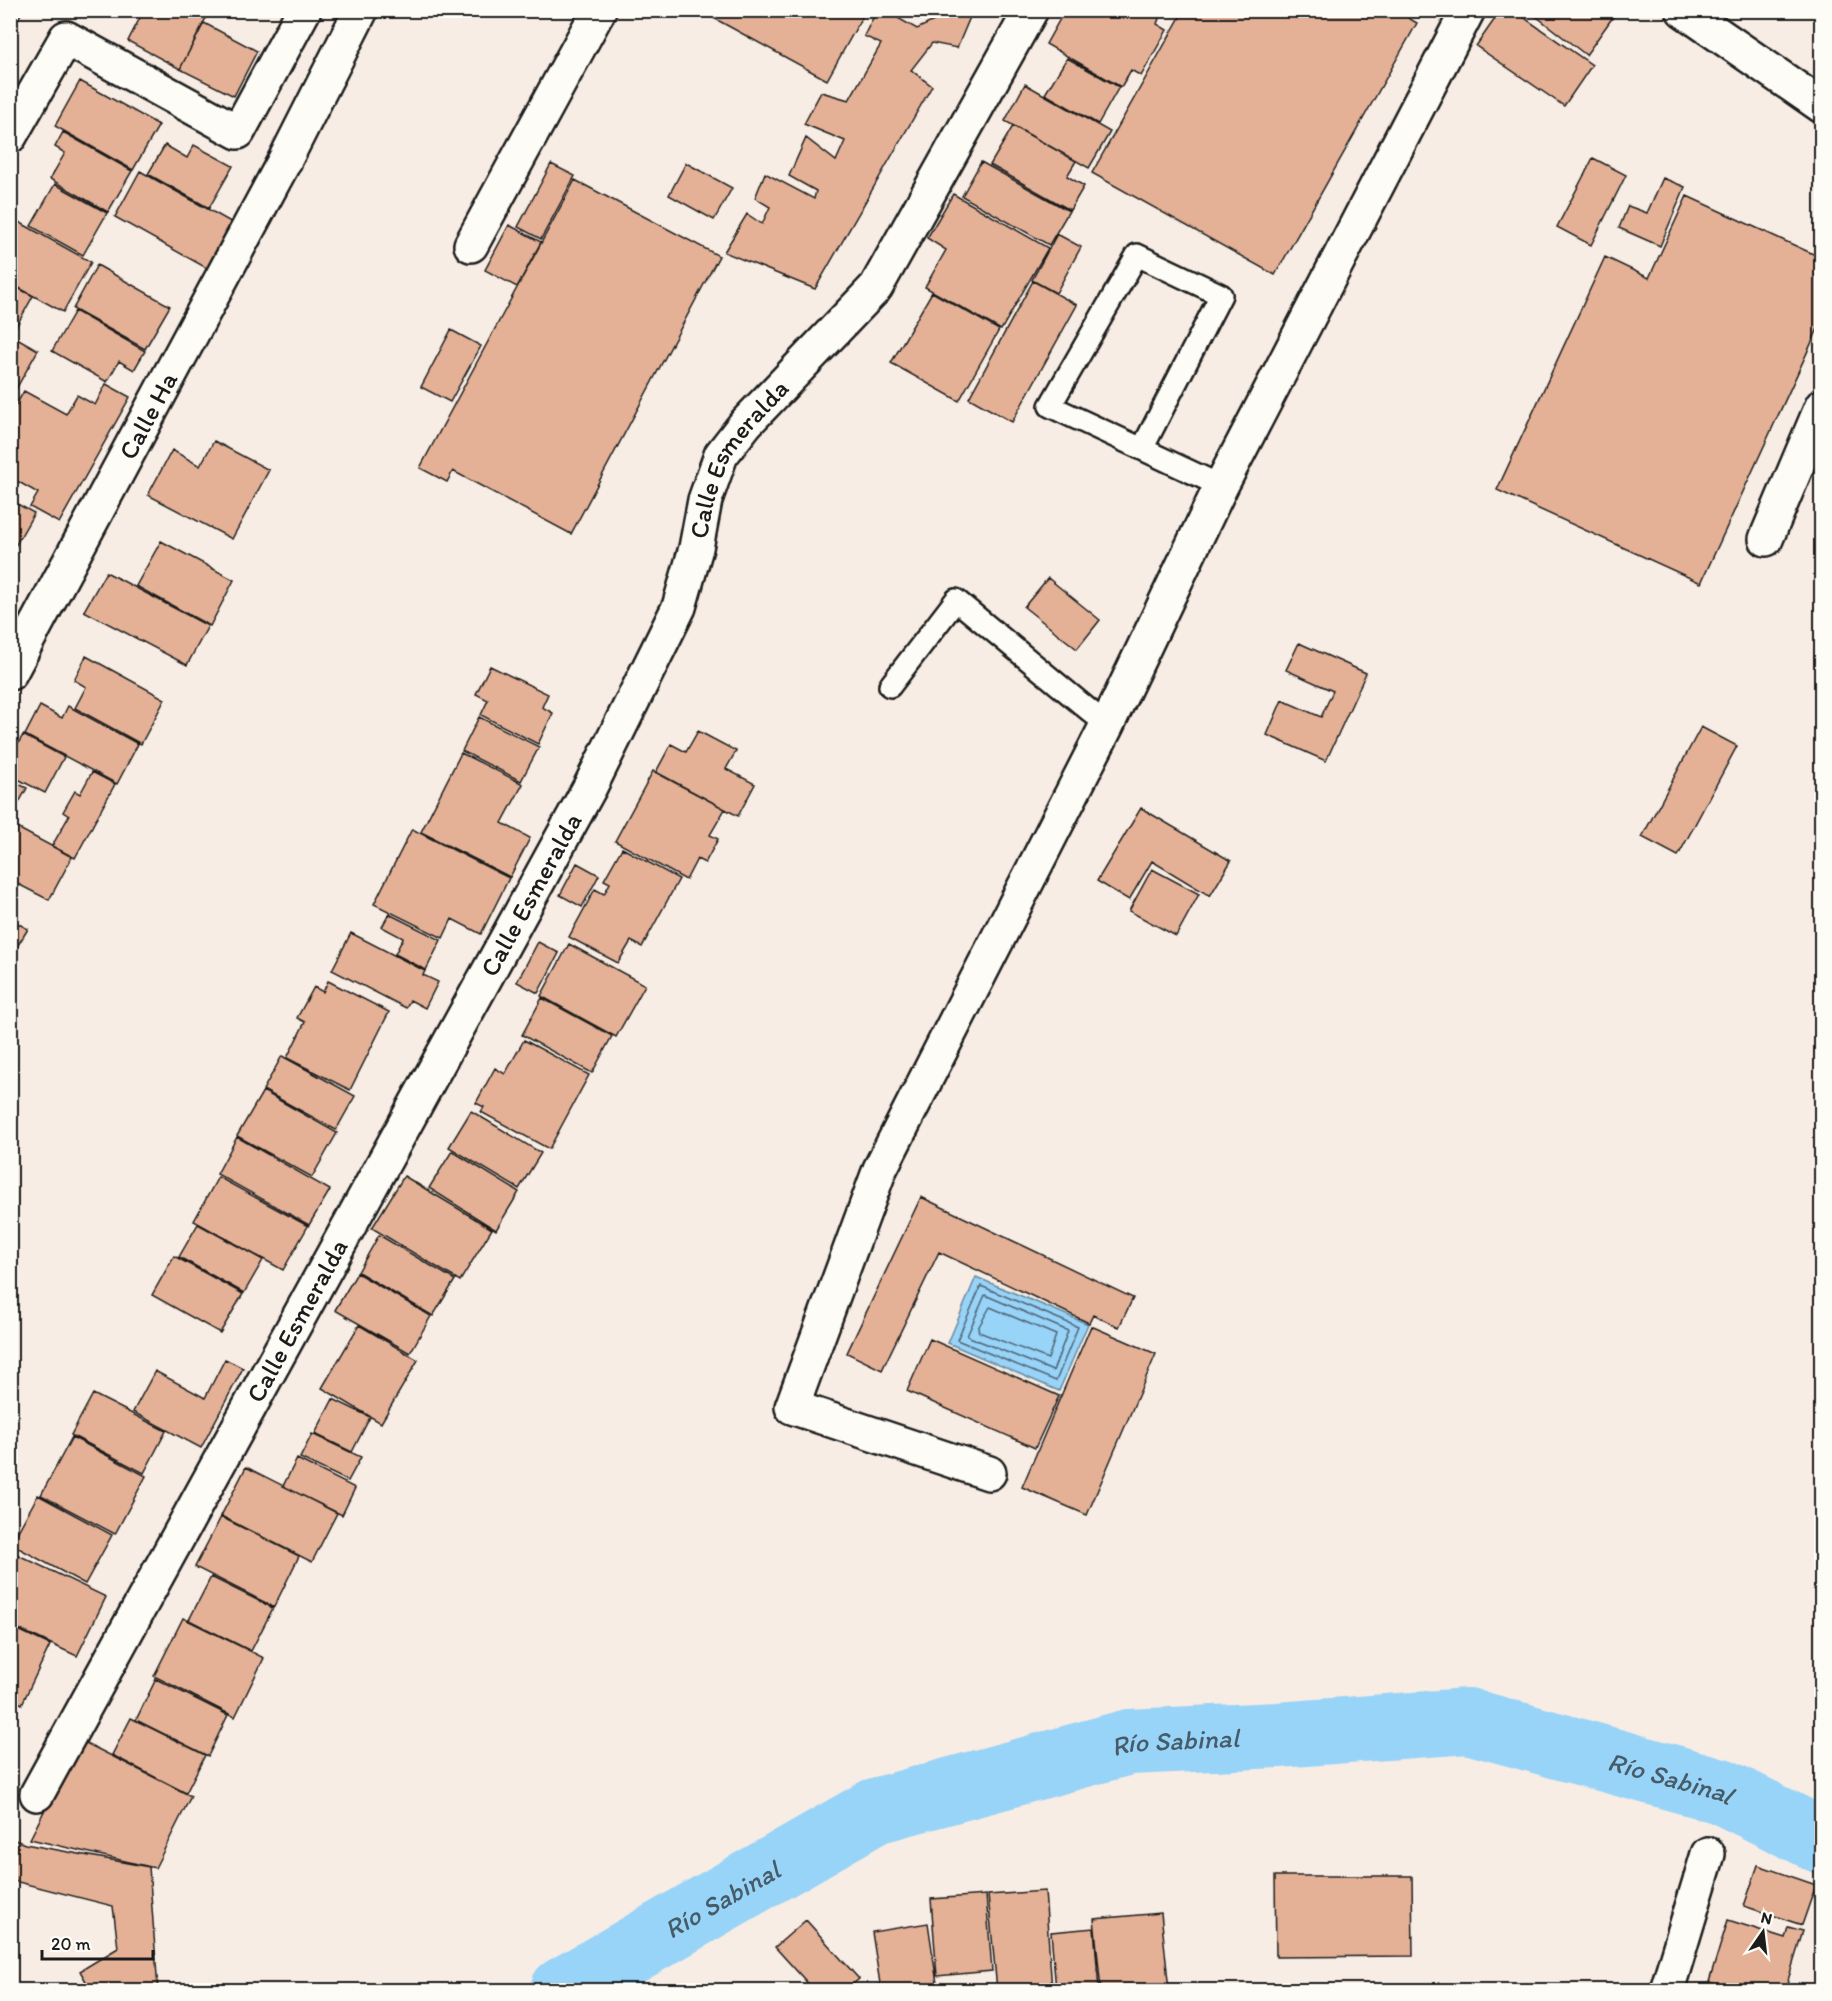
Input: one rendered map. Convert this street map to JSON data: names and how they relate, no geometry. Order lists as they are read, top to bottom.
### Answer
{
  "streets": {
    "street": ["Calle Ha", "Calle Esmeralda"]
  },
  "water": ["Río Sabinal"],
  "scale_bar": "20 m",
  "north": "top"
}
